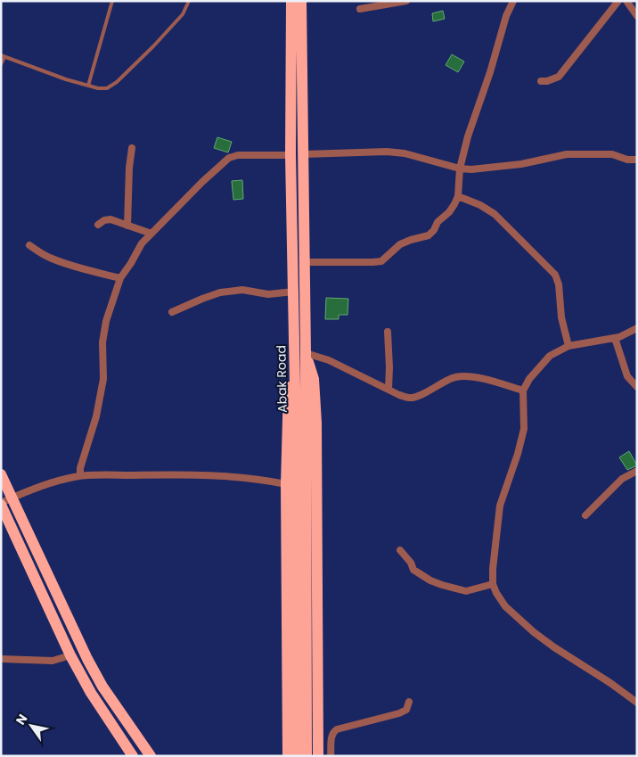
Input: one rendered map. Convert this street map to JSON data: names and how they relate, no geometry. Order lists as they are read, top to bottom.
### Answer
{
  "streets": {
    "highway": ["Abak Road"]
  },
  "north": "top left"
}
